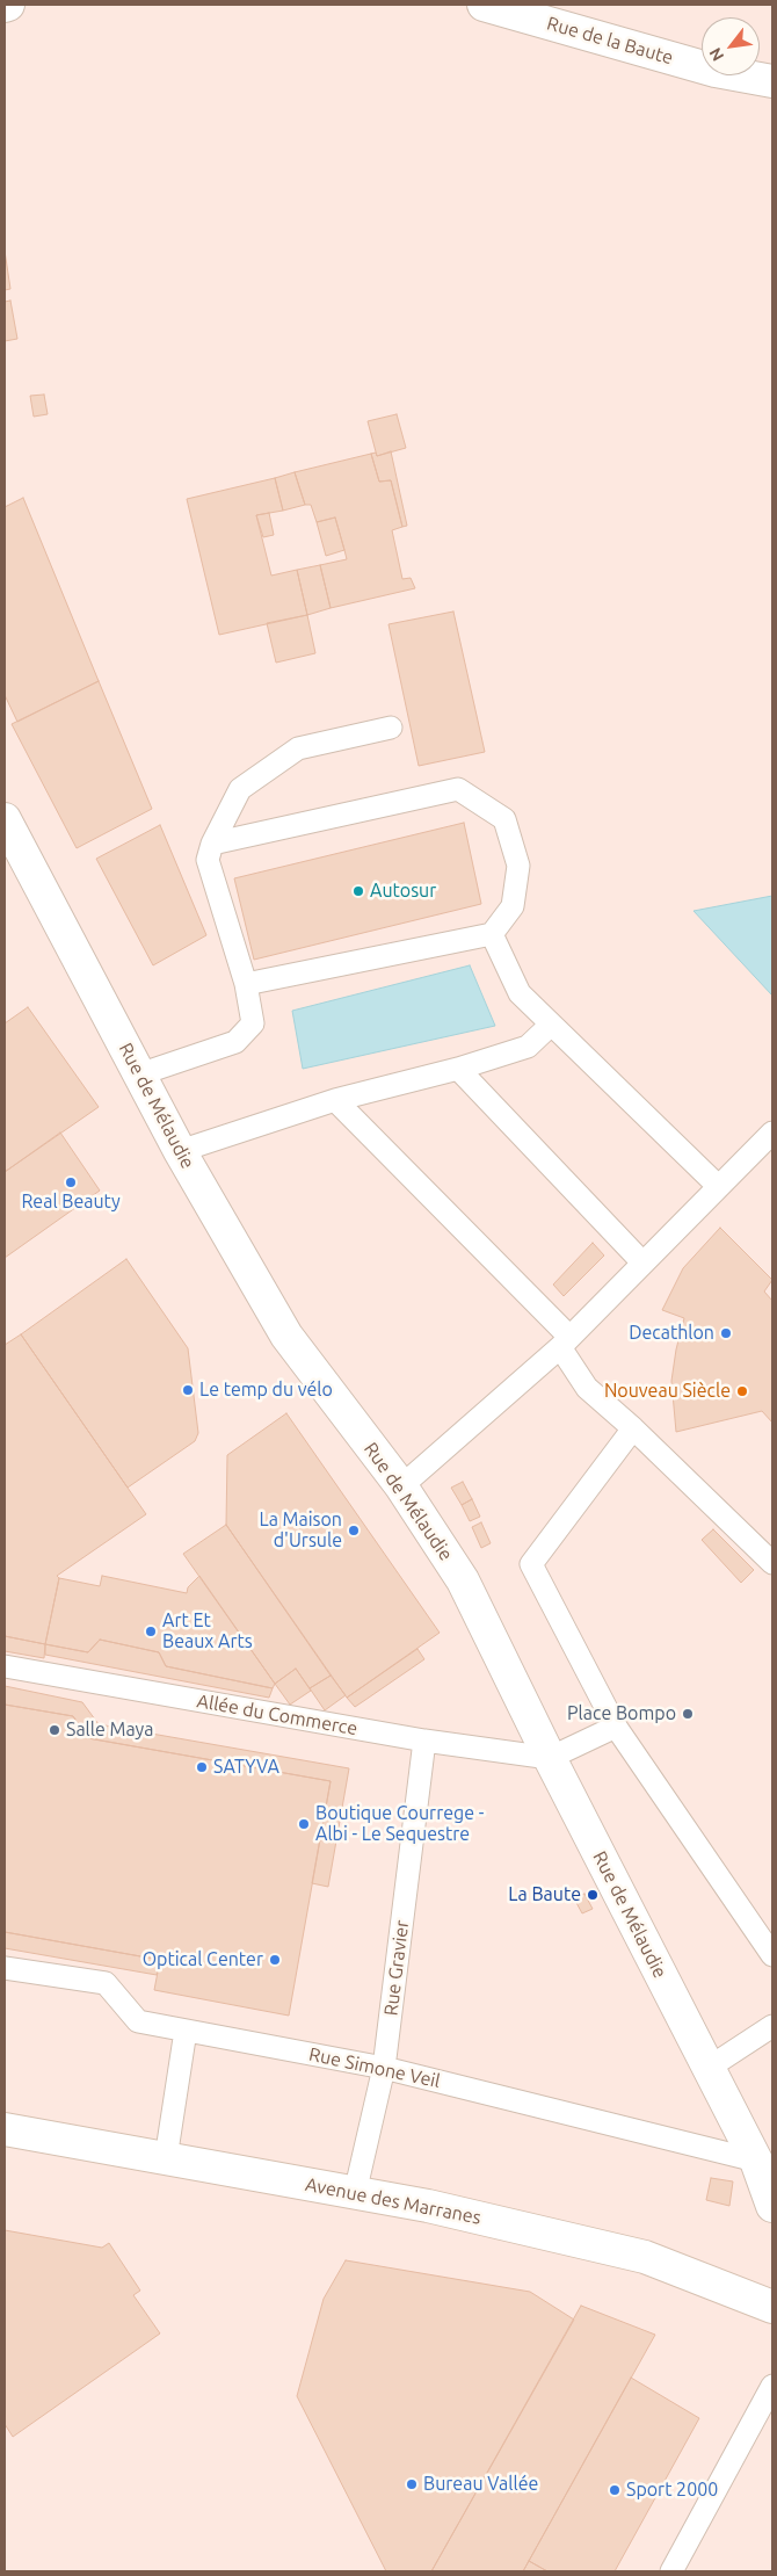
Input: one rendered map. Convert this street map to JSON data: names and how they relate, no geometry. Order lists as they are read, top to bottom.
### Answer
{
  "streets": {
    "street": ["Rue de la Baute", "Rue de Mélaudie", "Avenue des Marranes"],
    "lane": ["Allée du Commerce", "Rue Gravier", "Rue Simone Veil"]
  },
  "crossings": [
    ["Rue de Mélaudie", "Allée du Commerce"],
    ["Rue de Mélaudie", "Rue Simone Veil"],
    ["Allée du Commerce", "Rue Gravier"],
    ["Rue Gravier", "Rue Simone Veil"],
    ["Rue Gravier", "Avenue des Marranes"]
  ],
  "places": [
    "Autosur",
    "Real Beauty",
    "Decathlon",
    "Le temp du vélo",
    "Nouveau Siècle",
    "La Maison d'Ursule",
    "Art Et Beaux Arts",
    "Place Bompo",
    "Salle Maya",
    "SATYVA",
    "Boutique Courrege - Albi - Le Sequestre",
    "La Baute",
    "Optical Center",
    "Bureau Vallée",
    "Sport 2000"
  ],
  "north": "bottom left"
}
